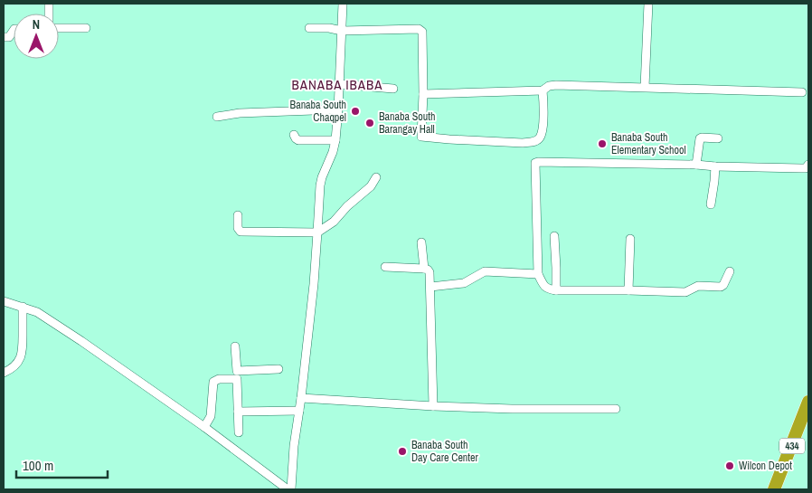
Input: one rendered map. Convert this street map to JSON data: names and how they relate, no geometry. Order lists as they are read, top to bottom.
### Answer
{
  "streets": {
    "highway": ["434"]
  },
  "districts": ["BANABA IBABA"],
  "places": [
    "Banaba South Chaqpel",
    "Banaba South Barangay Hall",
    "Banaba South Elementary School",
    "Banaba South Day Care Center",
    "Wilcon Depot"
  ],
  "scale_bar": "100 m",
  "north": "top"
}
